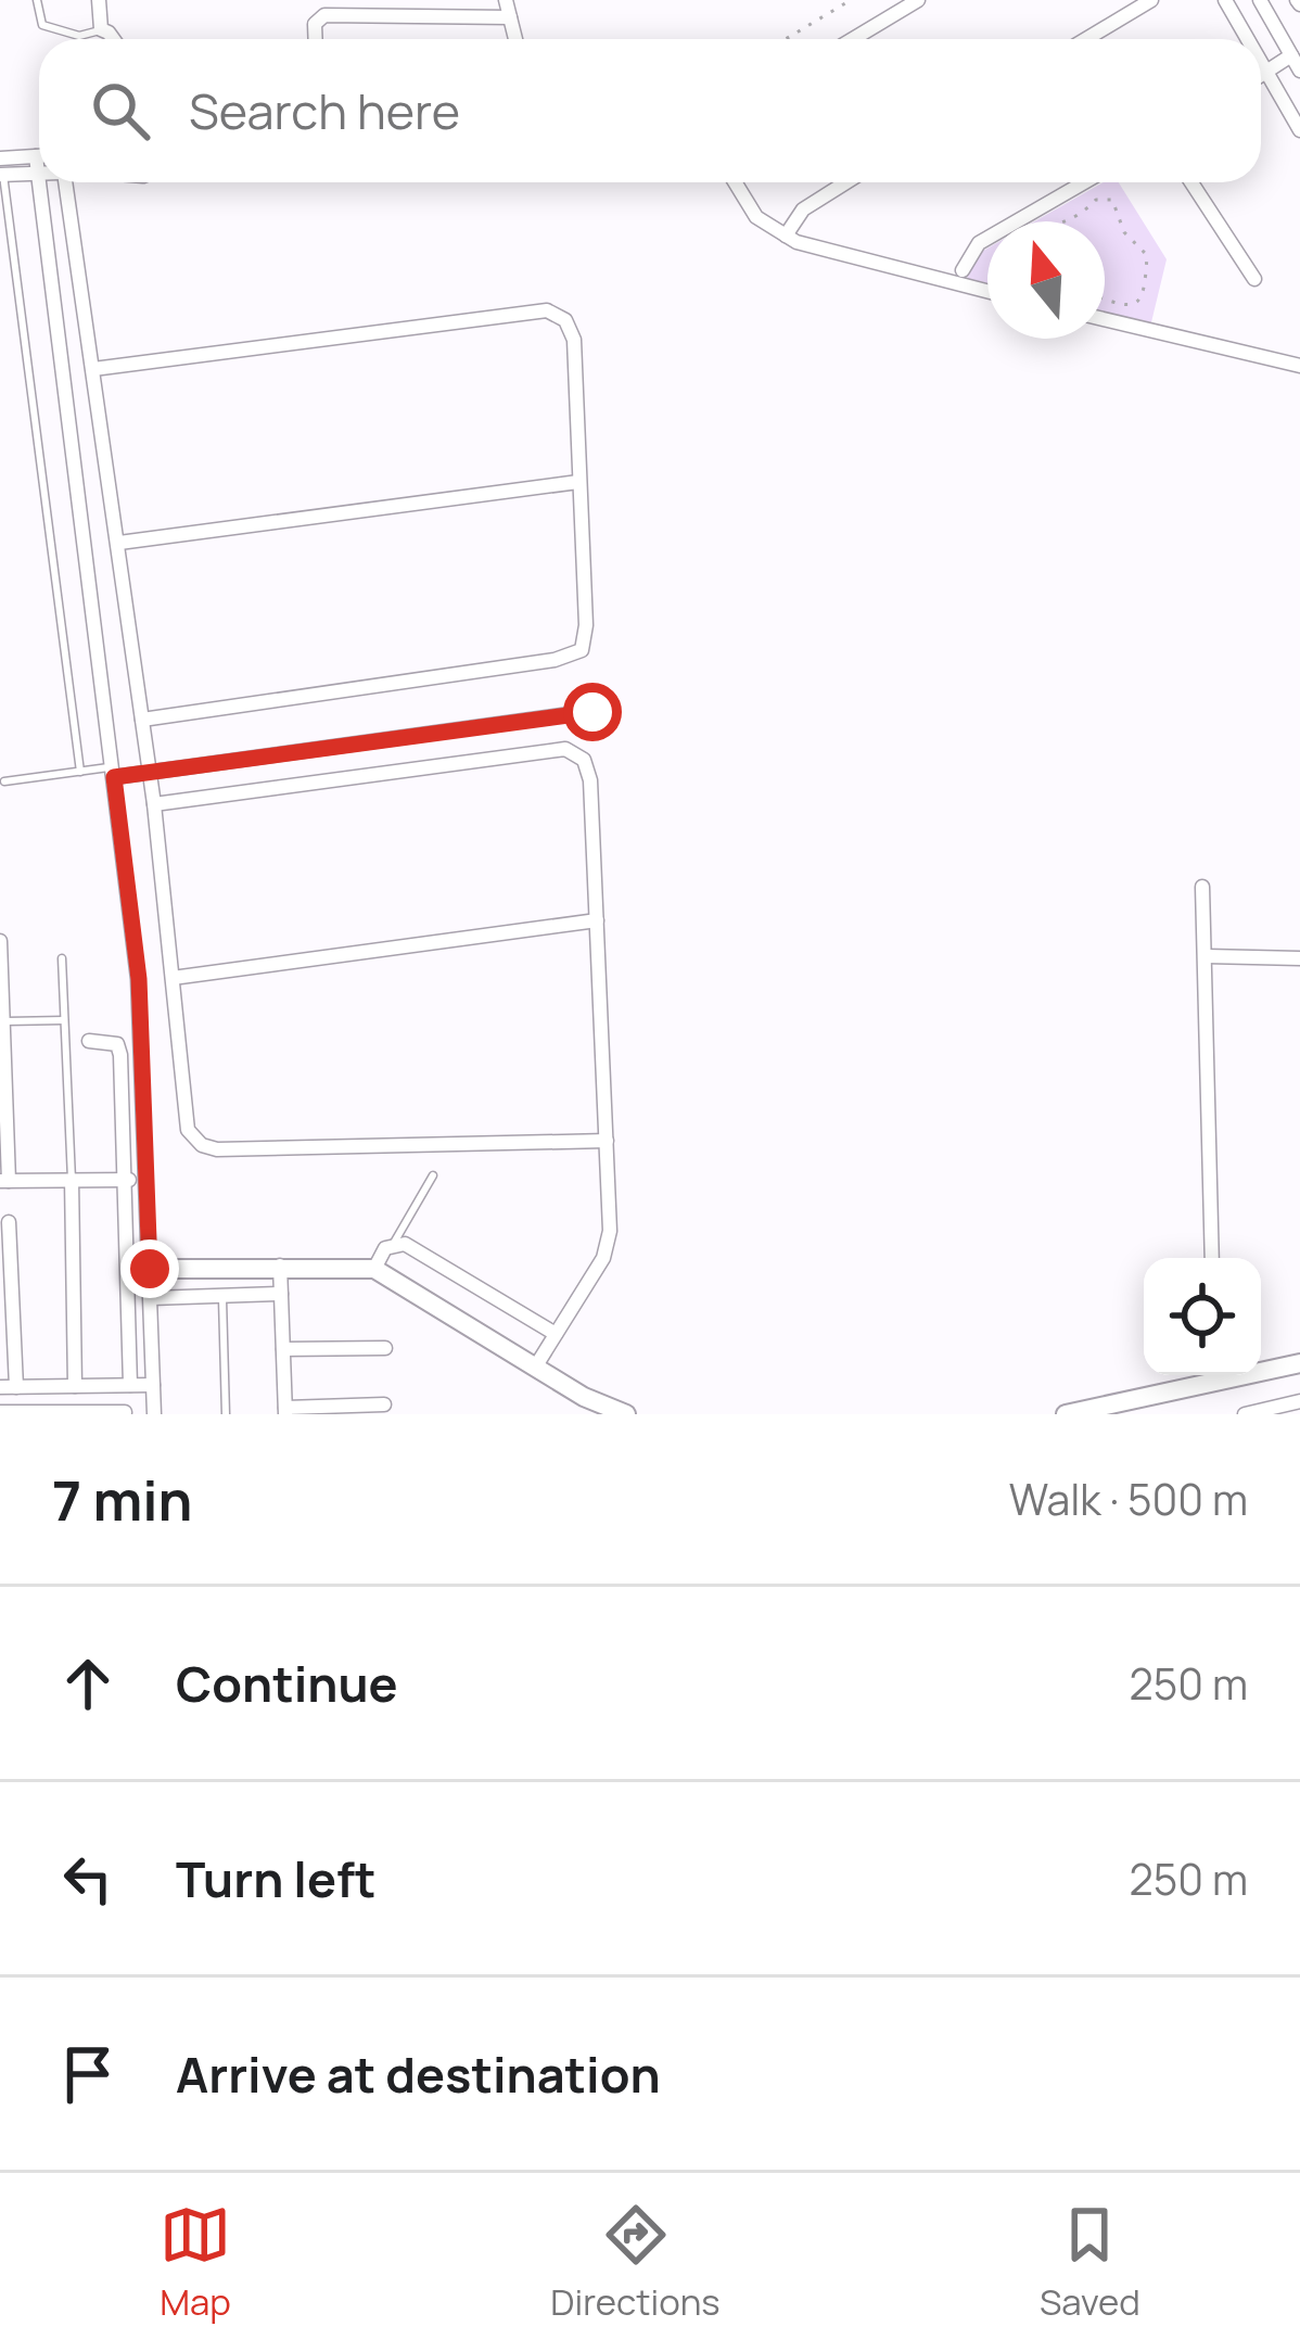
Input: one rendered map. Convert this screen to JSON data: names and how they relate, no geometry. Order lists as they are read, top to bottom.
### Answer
{
  "north": "top",
  "page": {
    "search": "Search here",
    "heading": ["7 min", "Walk · 500 m"],
    "list": [
      ["Continue", "250 m"],
      ["Turn left", "250 m"],
      "Arrive at destination"
    ],
    "nav": ["Map", "Directions", "Saved"]
  }
}
